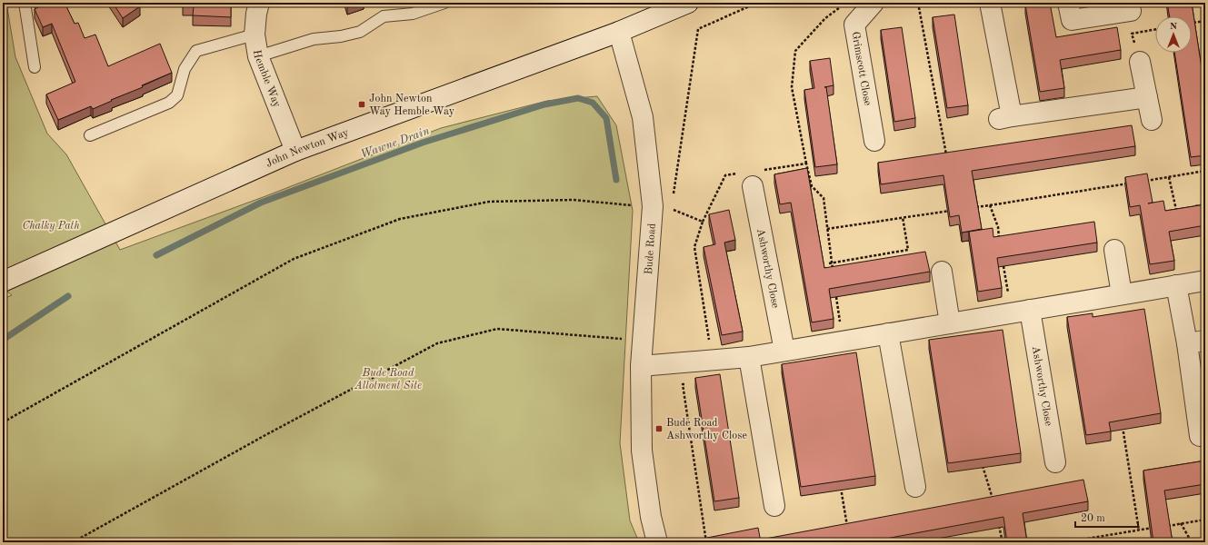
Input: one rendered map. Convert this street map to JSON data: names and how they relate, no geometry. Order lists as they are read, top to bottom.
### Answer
{
  "streets": {
    "street": [
      "Grimscott Close",
      "Hemble Way",
      "John Newton Way",
      "Bude Road",
      "Ashworthy Close"
    ]
  },
  "crossings": [
    ["Hemble Way", "John Newton Way"],
    ["John Newton Way", "Bude Road"]
  ],
  "water": ["Wawne Drain"],
  "parks": ["Chalky Path", "Bude Road Allotment Site"],
  "places": {
    "transit": ["John Newton Way Hemble Way", "Bude Road Ashworthy Close"]
  },
  "scale_bar": "20 m",
  "north": "top"
}
